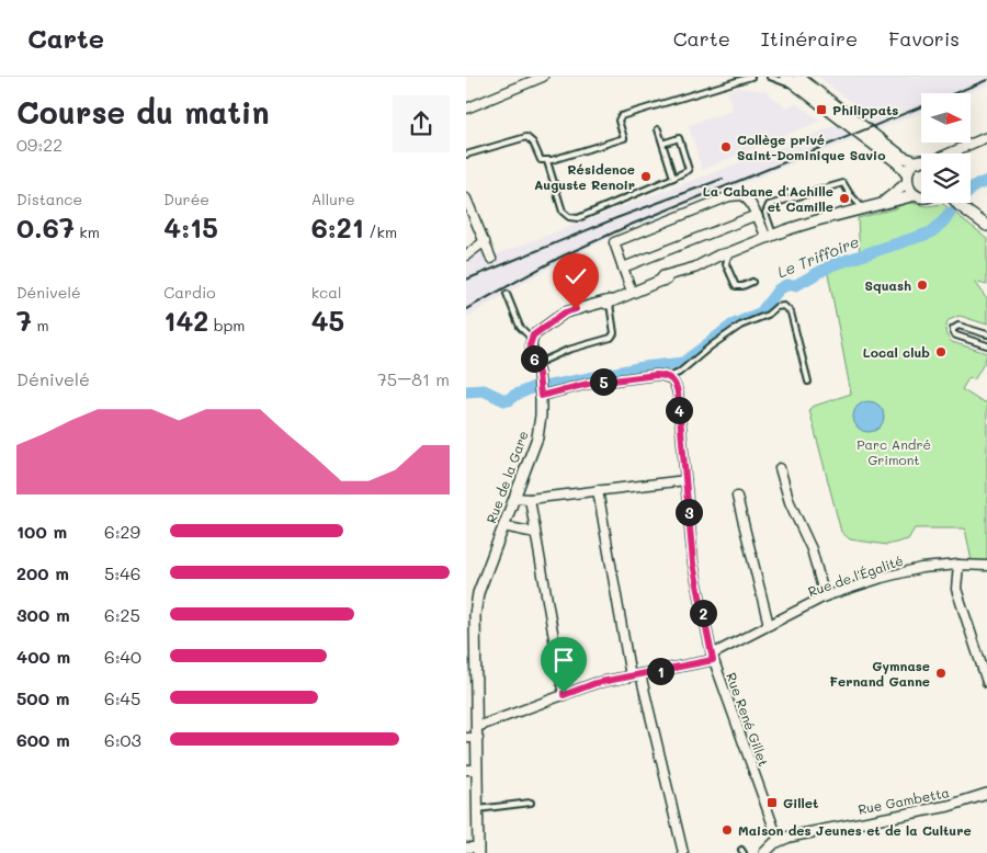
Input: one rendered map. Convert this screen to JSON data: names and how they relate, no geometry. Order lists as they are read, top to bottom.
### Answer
{
  "streets": {
    "street": [
      "Rue de la Gare",
      "Rue de l'Égalité",
      "Rue René Gillet",
      "Rue Gambetta"
    ]
  },
  "crossings": [
    ["Rue de la Gare", "Rue de l'Égalité"],
    ["Rue de l'Égalité", "Rue René Gillet"],
    ["Rue René Gillet", "Rue Gambetta"]
  ],
  "water": ["Le Triffoire"],
  "parks": ["Parc André Grimont"],
  "places": {
    "transit": ["Philippats", "Gillet"],
    "other": [
      "Collège privé Saint-Dominique Savio",
      "Résidence Auguste Renoir",
      "La Cabane d'Achille et Camille",
      "Squash",
      "Local club",
      "Gymnase Fernand Ganne",
      "Maison des Jeunes et de la Culture"
    ]
  },
  "north": "right",
  "page": {
    "header": "Carte",
    "nav": ["Carte", "Itinéraire", "Favoris"],
    "heading": ["Course du matin", "09:22"],
    "stats": [
      ["Distance", "0.67 km"],
      ["Durée", "4:15"],
      ["Allure", "6:21 /km"],
      ["Dénivelé", "7 m"],
      ["Cardio", "142 bpm"],
      ["kcal", "45"]
    ],
    "pins": [
      "6",
      "5",
      "4",
      "3",
      "2",
      "1"
    ],
    "chart": ["Dénivelé", "75–81 m"],
    "list": [
      {
        "name": "100 m",
        "note": "6:29"
      },
      {
        "name": "200 m",
        "note": "5:46"
      },
      {
        "name": "300 m",
        "note": "6:25"
      },
      {
        "name": "400 m",
        "note": "6:40"
      },
      {
        "name": "500 m",
        "note": "6:45"
      },
      {
        "name": "600 m",
        "note": "6:03"
      }
    ]
  }
}
